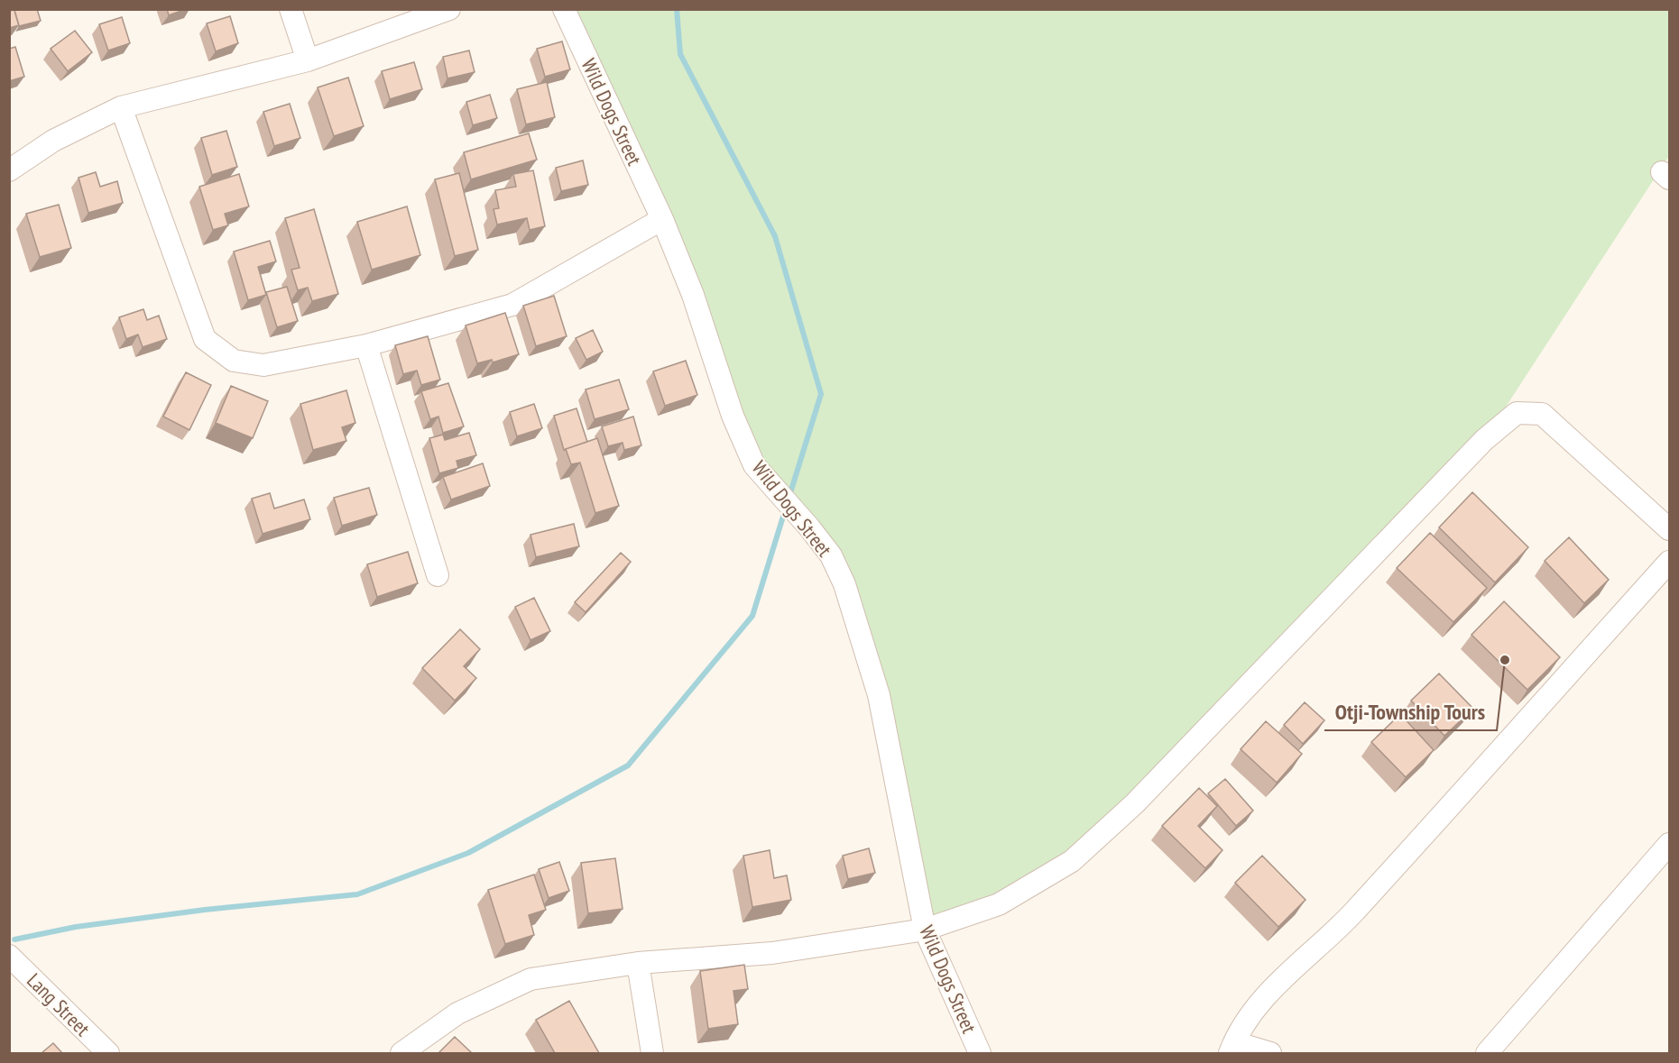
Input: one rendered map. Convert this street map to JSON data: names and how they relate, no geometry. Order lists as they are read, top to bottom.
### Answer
{
  "streets": {
    "street": ["Wild Dogs Street", "Lang Street"]
  },
  "places": ["Otji-Township Tours"]
}
